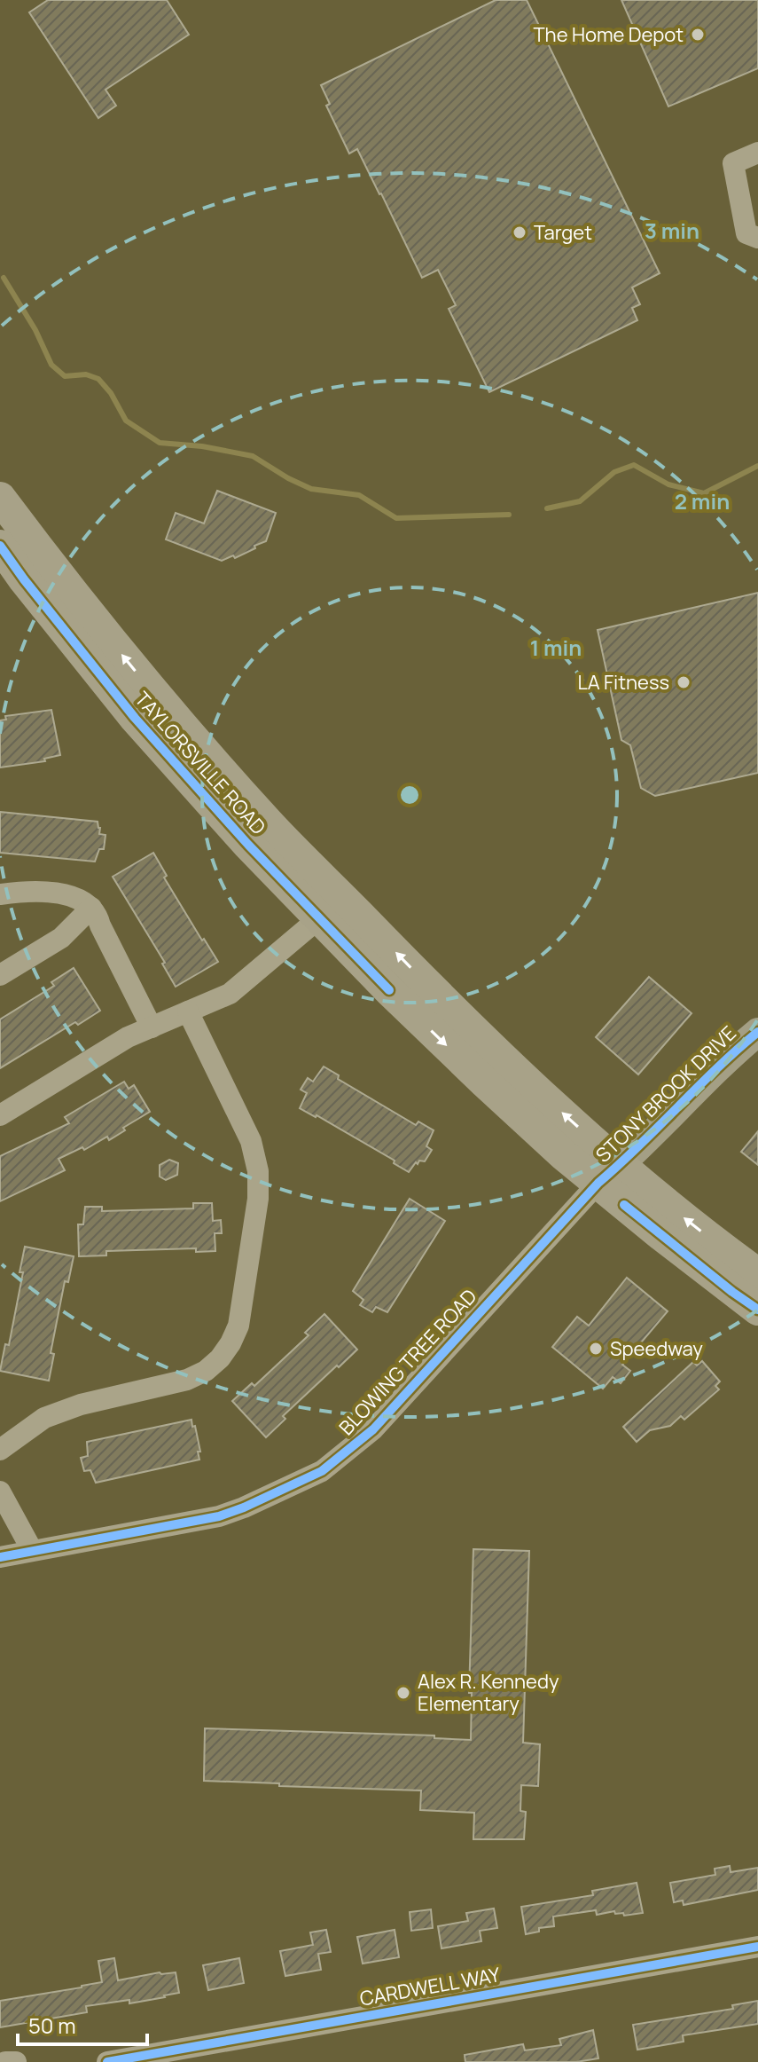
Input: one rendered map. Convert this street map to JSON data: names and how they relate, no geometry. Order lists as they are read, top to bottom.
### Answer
{
  "streets": {
    "main road": ["TAYLORSVILLE ROAD"],
    "street": ["STONY BROOK DRIVE", "BLOWING TREE ROAD", "CARDWELL WAY"]
  },
  "crossings": [
    ["TAYLORSVILLE ROAD", "STONY BROOK DRIVE"],
    ["TAYLORSVILLE ROAD", "BLOWING TREE ROAD"],
    ["STONY BROOK DRIVE", "BLOWING TREE ROAD"]
  ],
  "places": [
    "The Home Depot",
    "Target",
    "LA Fitness",
    "Speedway",
    "Alex R. Kennedy Elementary"
  ],
  "scale_bar": "50 m",
  "rings": ["3 min", "2 min", "1 min"]
}
